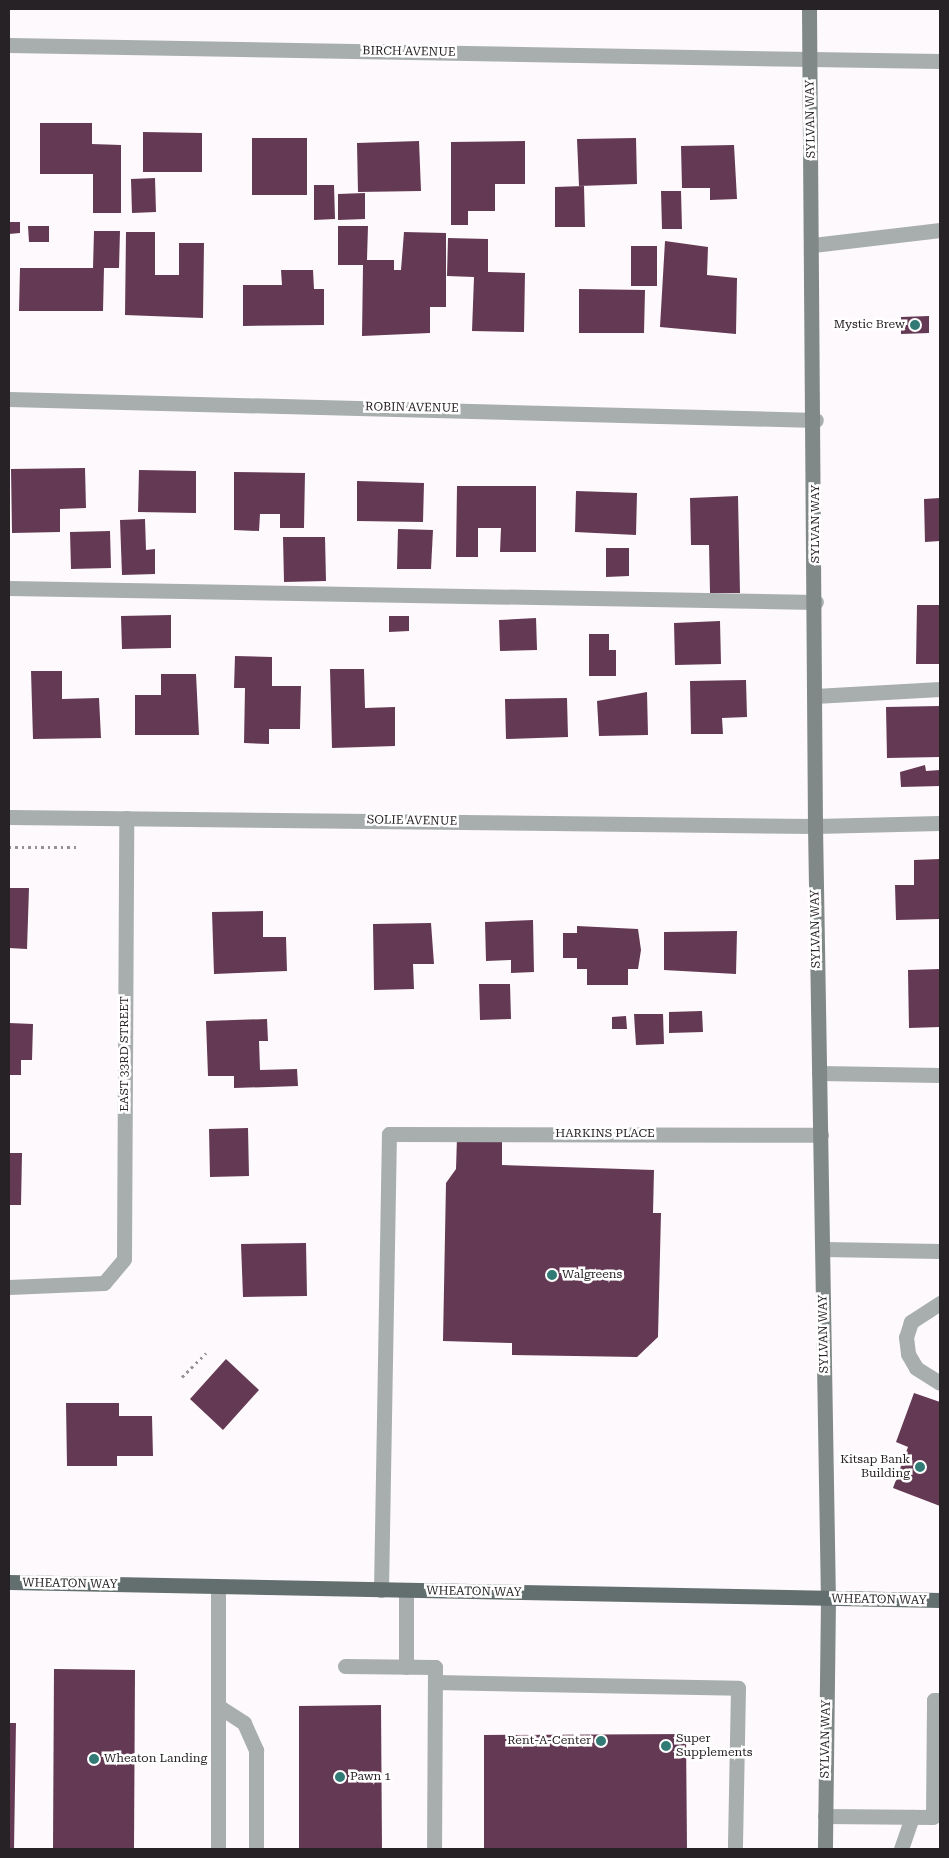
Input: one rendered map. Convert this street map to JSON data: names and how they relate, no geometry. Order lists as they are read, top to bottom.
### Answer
{
  "streets": {
    "main road": ["SYLVAN WAY", "WHEATON WAY"],
    "street": [
      "BIRCH AVENUE",
      "ROBIN AVENUE",
      "SOLIE AVENUE",
      "EAST 33RD STREET",
      "HARKINS PLACE"
    ]
  },
  "crossings": [
    ["BIRCH AVENUE", "SYLVAN WAY"],
    ["SYLVAN WAY", "ROBIN AVENUE"],
    ["SYLVAN WAY", "SOLIE AVENUE"],
    ["SYLVAN WAY", "HARKINS PLACE"],
    ["SYLVAN WAY", "WHEATON WAY"],
    ["SOLIE AVENUE", "EAST 33RD STREET"],
    ["HARKINS PLACE", "WHEATON WAY"]
  ],
  "places": [
    "Mystic Brew",
    "Walgreens",
    "Kitsap Bank Building",
    "Rent-A-Center",
    "Super Supplements",
    "Wheaton Landing",
    "Pawn 1"
  ]
}
